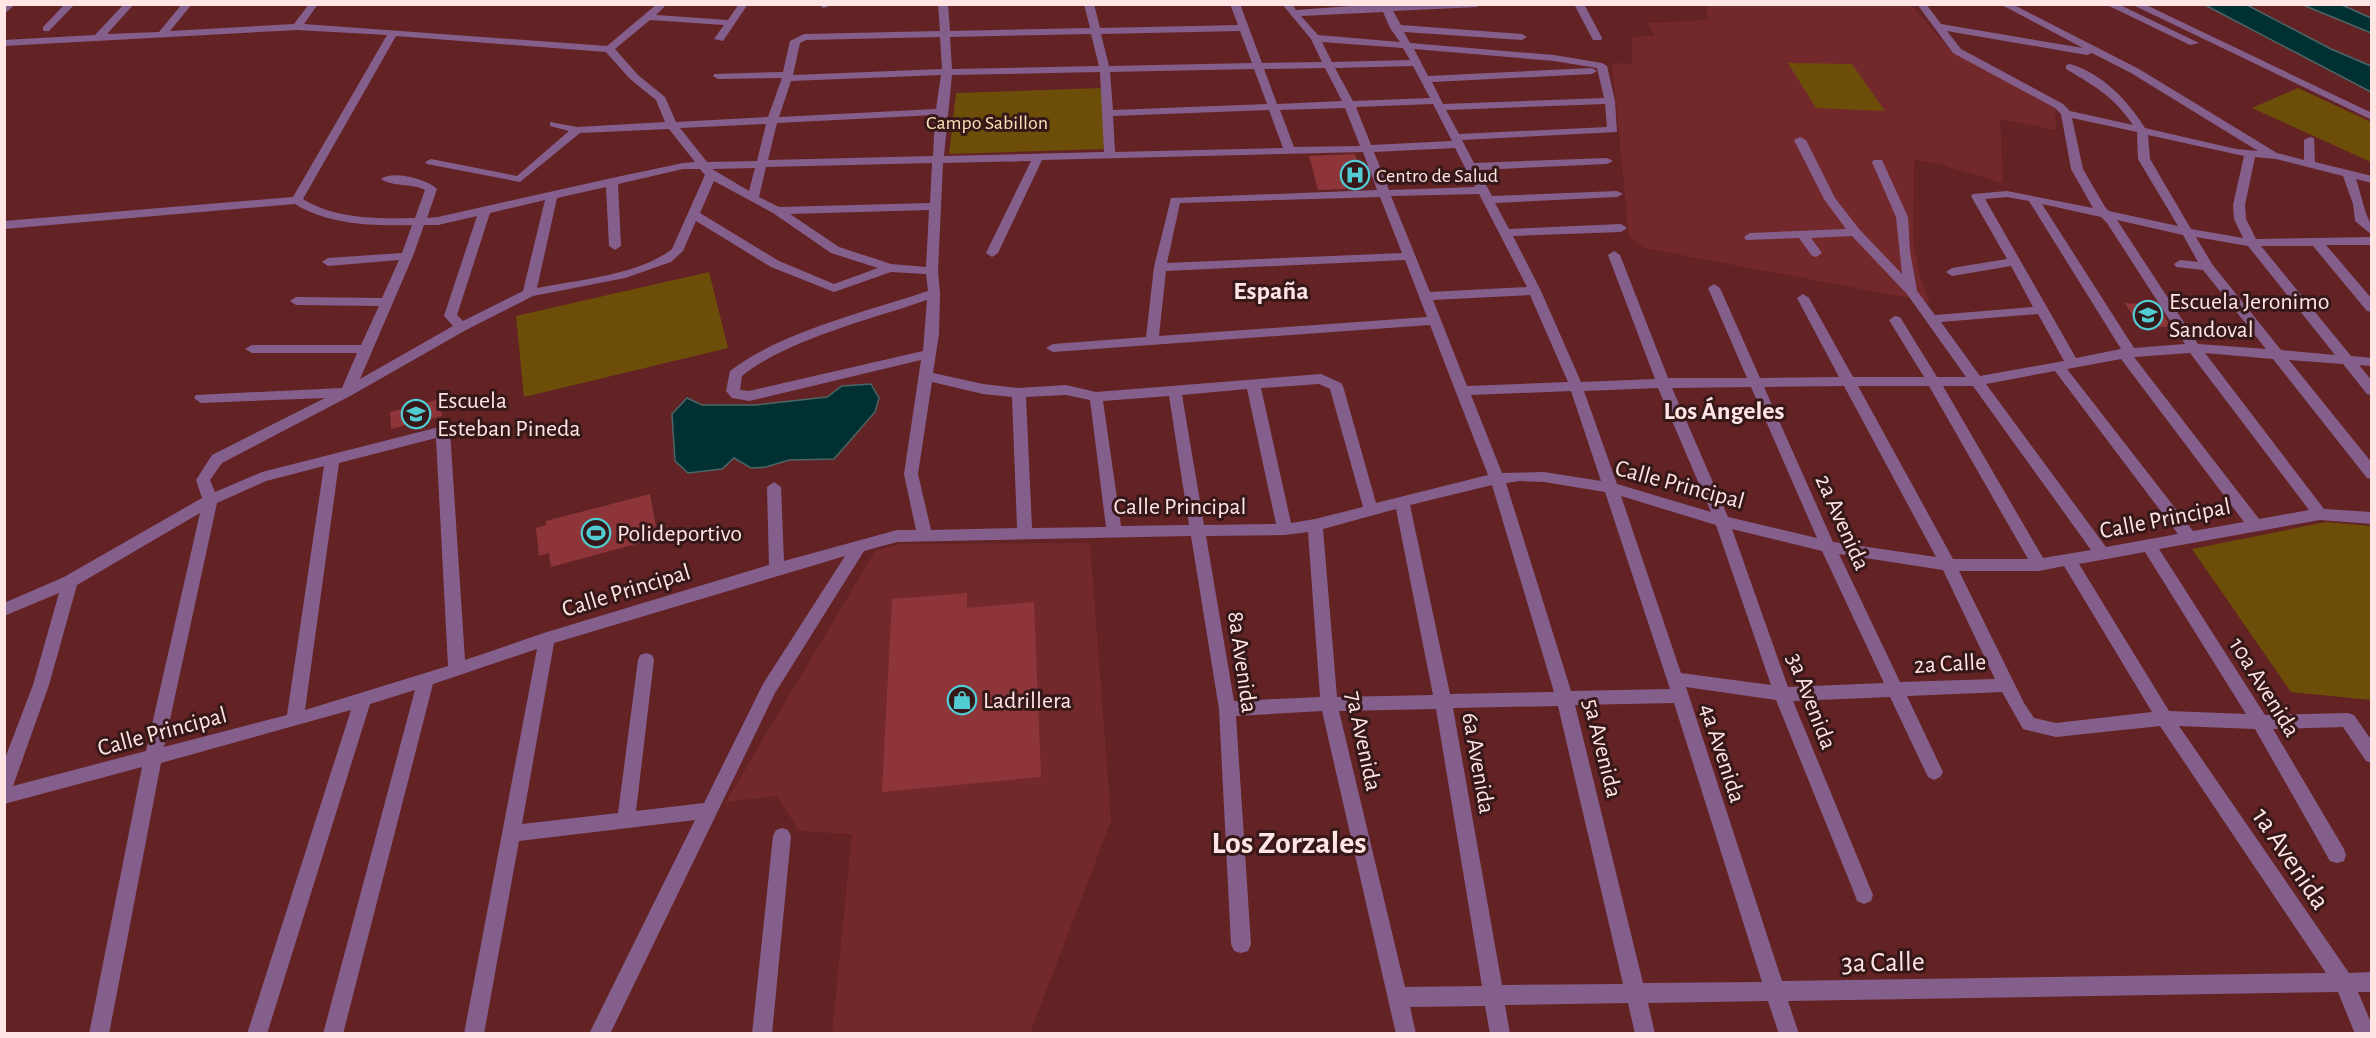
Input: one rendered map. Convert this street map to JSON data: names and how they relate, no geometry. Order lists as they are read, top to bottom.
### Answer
{
  "streets": {
    "street": [
      "Calle Principal",
      "2a Avenida",
      "8a Avenida",
      "2a Calle",
      "10a Avenida",
      "3a Avenida",
      "7a Avenida",
      "5a Avenida",
      "4a Avenida",
      "6a Avenida",
      "1a Avenida",
      "3a Calle"
    ]
  },
  "crossings": [
    ["Calle Principal", "2a Avenida"],
    ["Calle Principal", "8a Avenida"],
    ["Calle Principal", "10a Avenida"],
    ["Calle Principal", "3a Avenida"],
    ["Calle Principal", "7a Avenida"],
    ["Calle Principal", "5a Avenida"],
    ["Calle Principal", "4a Avenida"],
    ["Calle Principal", "6a Avenida"],
    ["Calle Principal", "1a Avenida"],
    ["2a Avenida", "2a Calle"],
    ["8a Avenida", "2a Calle"],
    ["2a Calle", "10a Avenida"],
    ["2a Calle", "3a Avenida"],
    ["2a Calle", "7a Avenida"],
    ["2a Calle", "5a Avenida"],
    ["2a Calle", "4a Avenida"],
    ["2a Calle", "6a Avenida"],
    ["2a Calle", "1a Avenida"],
    ["7a Avenida", "3a Calle"],
    ["5a Avenida", "3a Calle"],
    ["4a Avenida", "3a Calle"],
    ["6a Avenida", "3a Calle"],
    ["1a Avenida", "3a Calle"]
  ],
  "districts": ["España", "Los Ángeles", "Los Zorzales"],
  "parks": ["Campo Sabillon"],
  "places": {
    "hospital": ["Centro de Salud"],
    "school or university": ["Escuela Jeronimo Sandoval", "Escuela Esteban Pineda"],
    "sports": ["Polideportivo"],
    "shop": ["Ladrillera"]
  }
}
